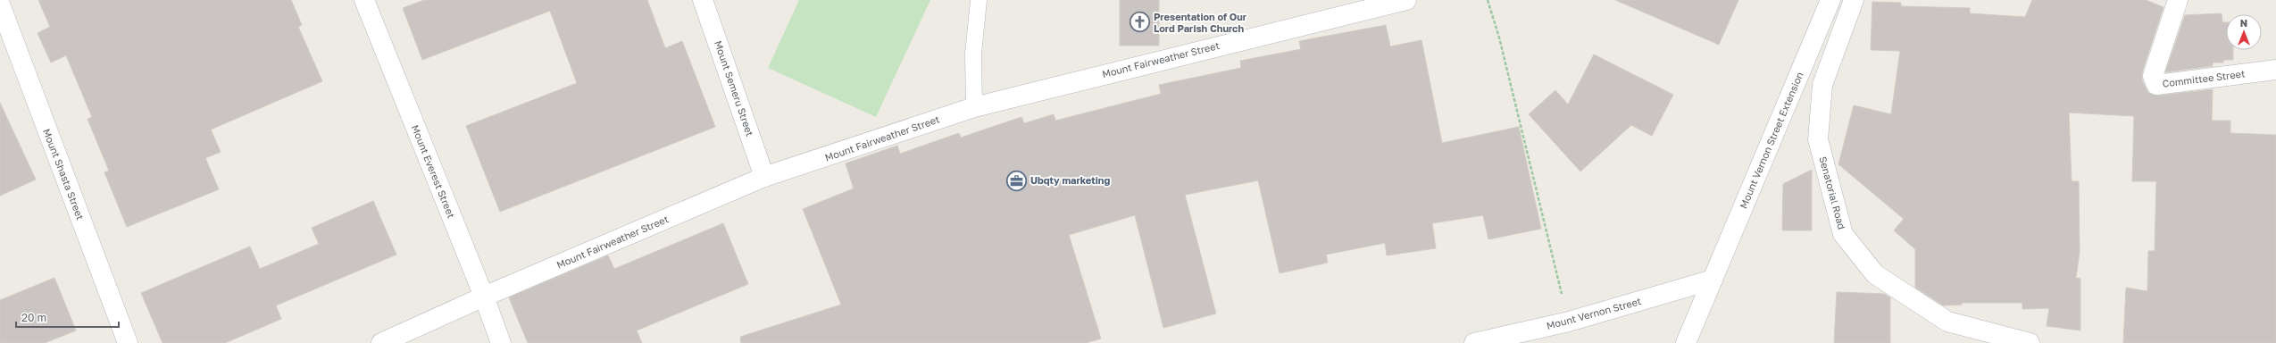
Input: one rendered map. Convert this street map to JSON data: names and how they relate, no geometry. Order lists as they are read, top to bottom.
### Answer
{
  "streets": {
    "street": [
      "Mount Fairweather Street",
      "Committee Street",
      "Mount Semeru Street",
      "Mount Vernon Street Extension",
      "Mount Everest Street",
      "Mount Shasta Street",
      "Senatorial Road",
      "Mount Vernon Street"
    ]
  },
  "crossings": [
    ["Mount Fairweather Street", "Mount Semeru Street"],
    ["Mount Fairweather Street", "Mount Everest Street"],
    ["Mount Vernon Street Extension", "Mount Vernon Street"]
  ],
  "places": {
    "church": ["Presentation of Our Lord Parish Church"],
    "office": ["Ubqty marketing"]
  },
  "scale_bar": "20 m",
  "north": "top"
}
